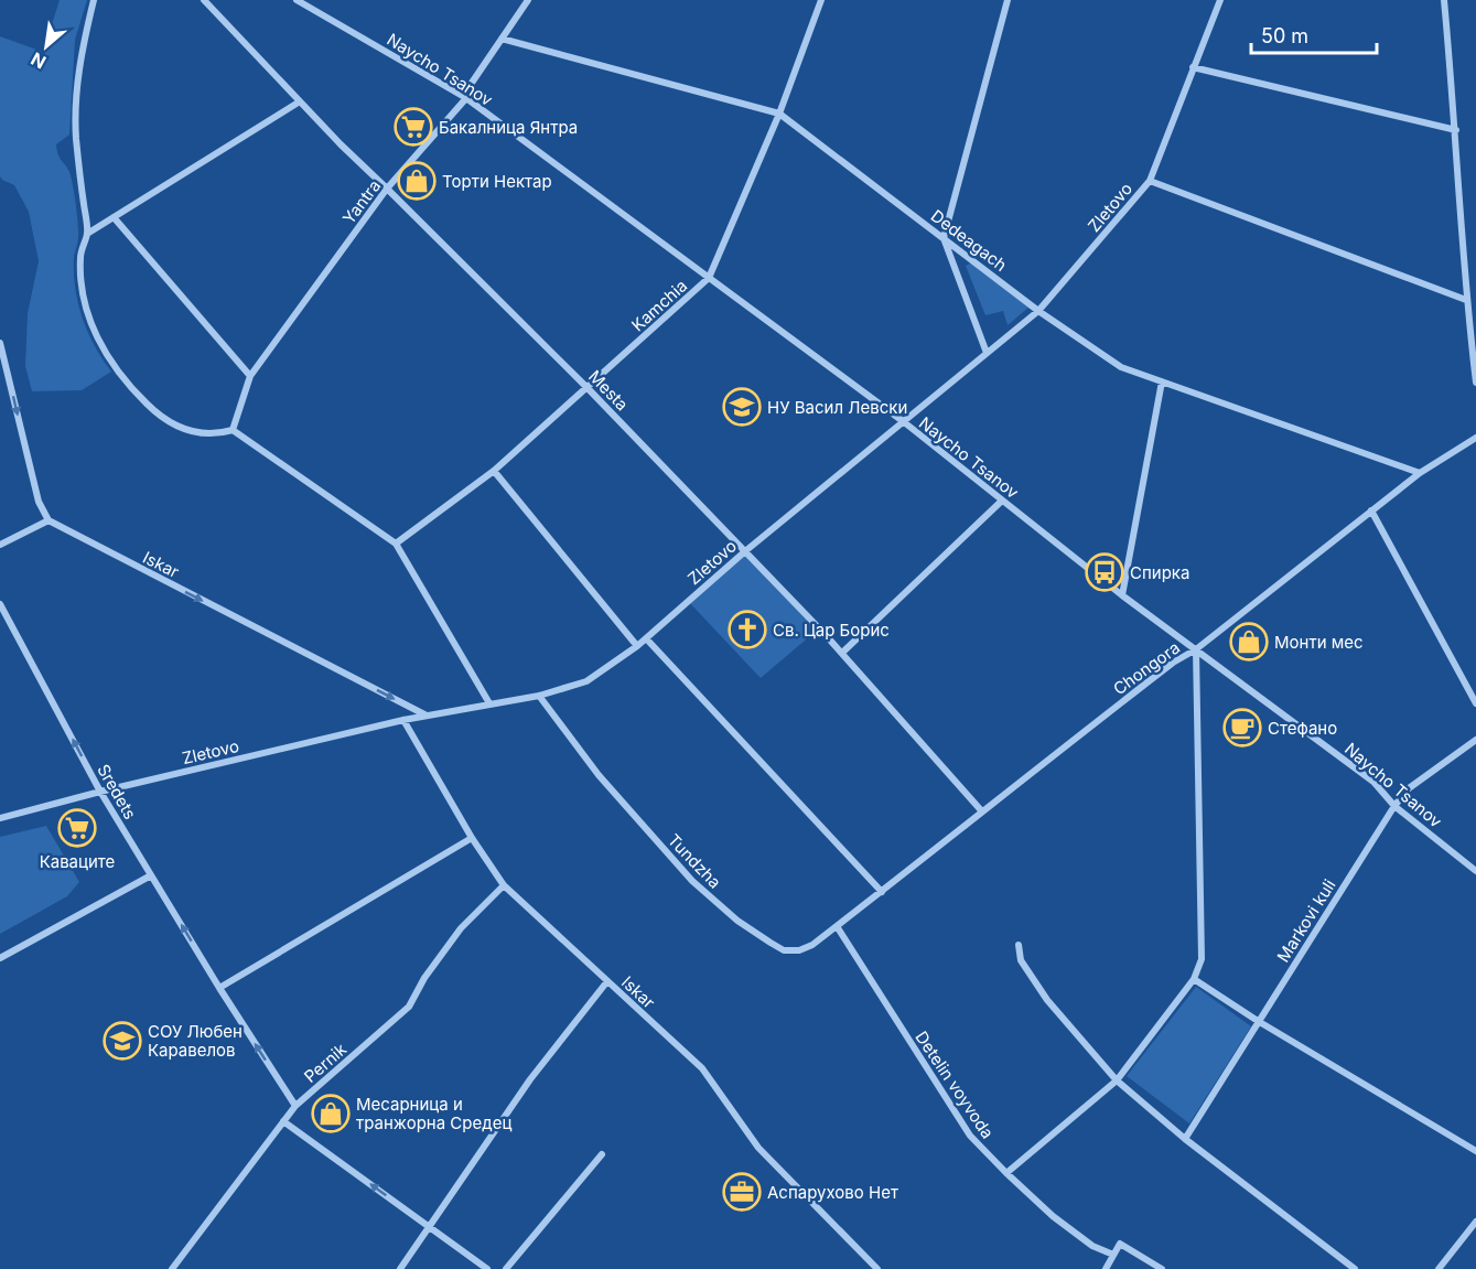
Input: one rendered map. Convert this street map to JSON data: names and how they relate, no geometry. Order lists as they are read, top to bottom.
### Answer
{
  "streets": {
    "street": [
      "Naycho Tsanov",
      "Yantra",
      "Zletovo",
      "Dedeagach",
      "Kamchia",
      "Mesta",
      "Iskar",
      "Chongora",
      "Sredets",
      "Tundzha",
      "Markovi kuli",
      "Pernik",
      "Detelin voyvoda"
    ]
  },
  "crossings": [
    ["Naycho Tsanov", "Yantra"],
    ["Naycho Tsanov", "Zletovo"],
    ["Naycho Tsanov", "Kamchia"],
    ["Naycho Tsanov", "Chongora"],
    ["Naycho Tsanov", "Markovi kuli"],
    ["Yantra", "Dedeagach"],
    ["Yantra", "Mesta"],
    ["Zletovo", "Dedeagach"],
    ["Zletovo", "Mesta"],
    ["Zletovo", "Iskar"],
    ["Zletovo", "Sredets"],
    ["Zletovo", "Tundzha"],
    ["Dedeagach", "Kamchia"],
    ["Dedeagach", "Chongora"],
    ["Kamchia", "Mesta"],
    ["Mesta", "Chongora"],
    ["Iskar", "Pernik"],
    ["Chongora", "Tundzha"],
    ["Chongora", "Detelin voyvoda"],
    ["Sredets", "Pernik"],
    ["Tundzha", "Detelin voyvoda"]
  ],
  "one_way": ["Iskar", "Sredets"],
  "places": {
    "supermarket": ["Бакалница Янтра", "Каваците"],
    "shop": ["Торти Нектар", "Монти мес", "Месарница и транжорна Средец"],
    "school or university": ["НУ Васил Левски", "СОУ Любен Каравелов"],
    "bus stop": ["Спирка"],
    "church": ["Св. Цар Борис"],
    "cafe": ["Стефано"],
    "office": ["Аспарухово Нет"]
  },
  "scale_bar": "50 m",
  "north": "bottom left"
}
